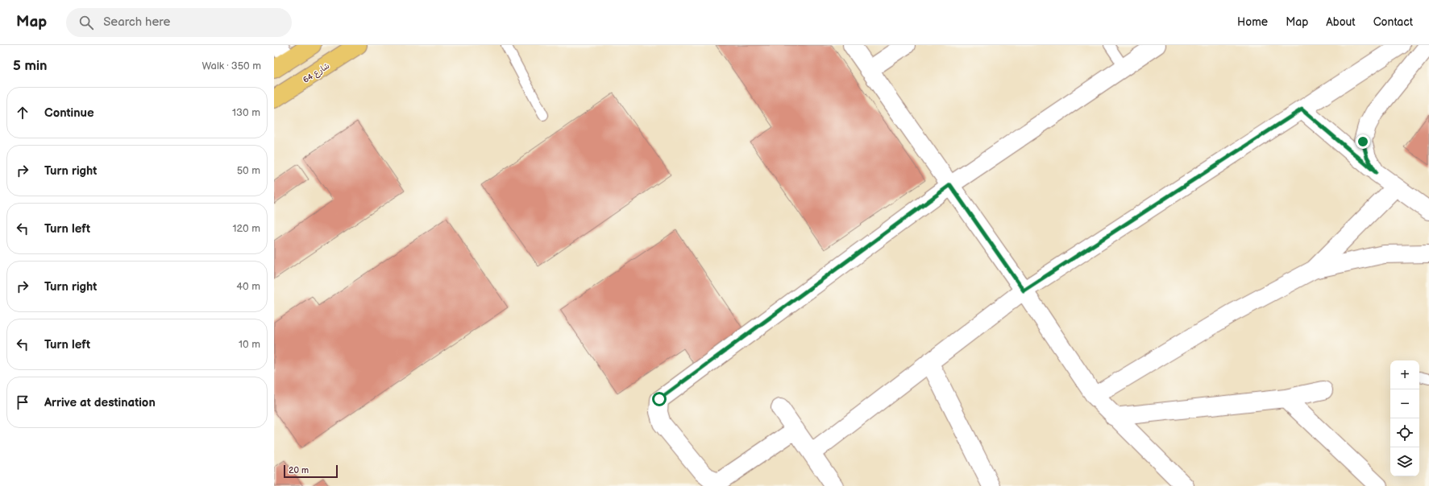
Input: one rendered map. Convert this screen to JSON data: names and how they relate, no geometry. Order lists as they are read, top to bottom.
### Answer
{
  "streets": {
    "main road": ["شارع 64"]
  },
  "scale_bar": "20 m",
  "page": {
    "header": "Map",
    "search": "Search here",
    "nav": [
      "Home",
      "Map",
      "About",
      "Contact"
    ],
    "heading": ["5 min", "Walk · 350 m"],
    "list": [
      ["Continue", "130 m"],
      ["Turn right", "50 m"],
      ["Turn left", "120 m"],
      ["Turn right", "40 m"],
      ["Turn left", "10 m"],
      "Arrive at destination"
    ],
    "map_buttons": ["+", "−"],
    "scale": "20 m"
  }
}
